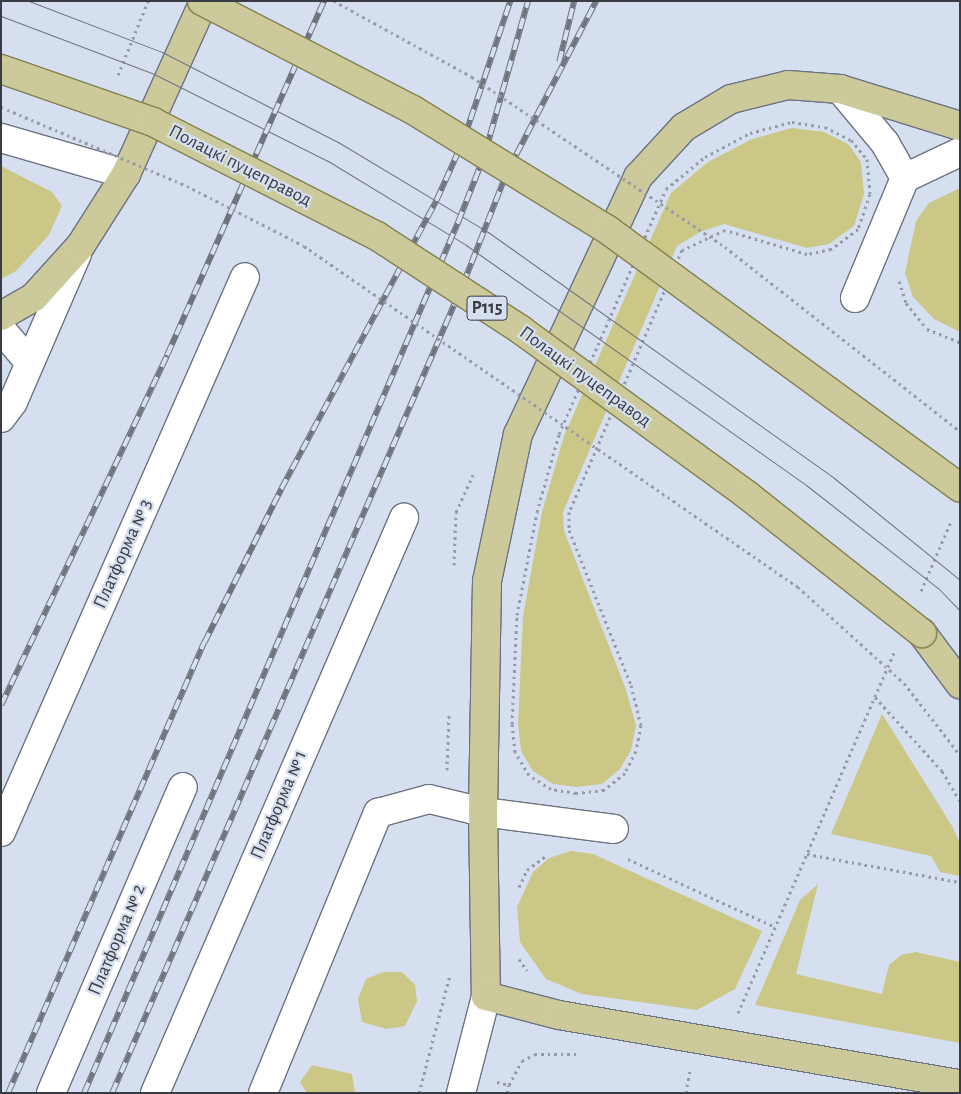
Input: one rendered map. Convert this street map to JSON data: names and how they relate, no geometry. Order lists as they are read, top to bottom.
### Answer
{
  "streets": {
    "main road": ["Полацкі пуцеправод", "Р115"],
    "street": ["Платформа № 3", "Платформа № 1", "Платформа № 2"]
  }
}
